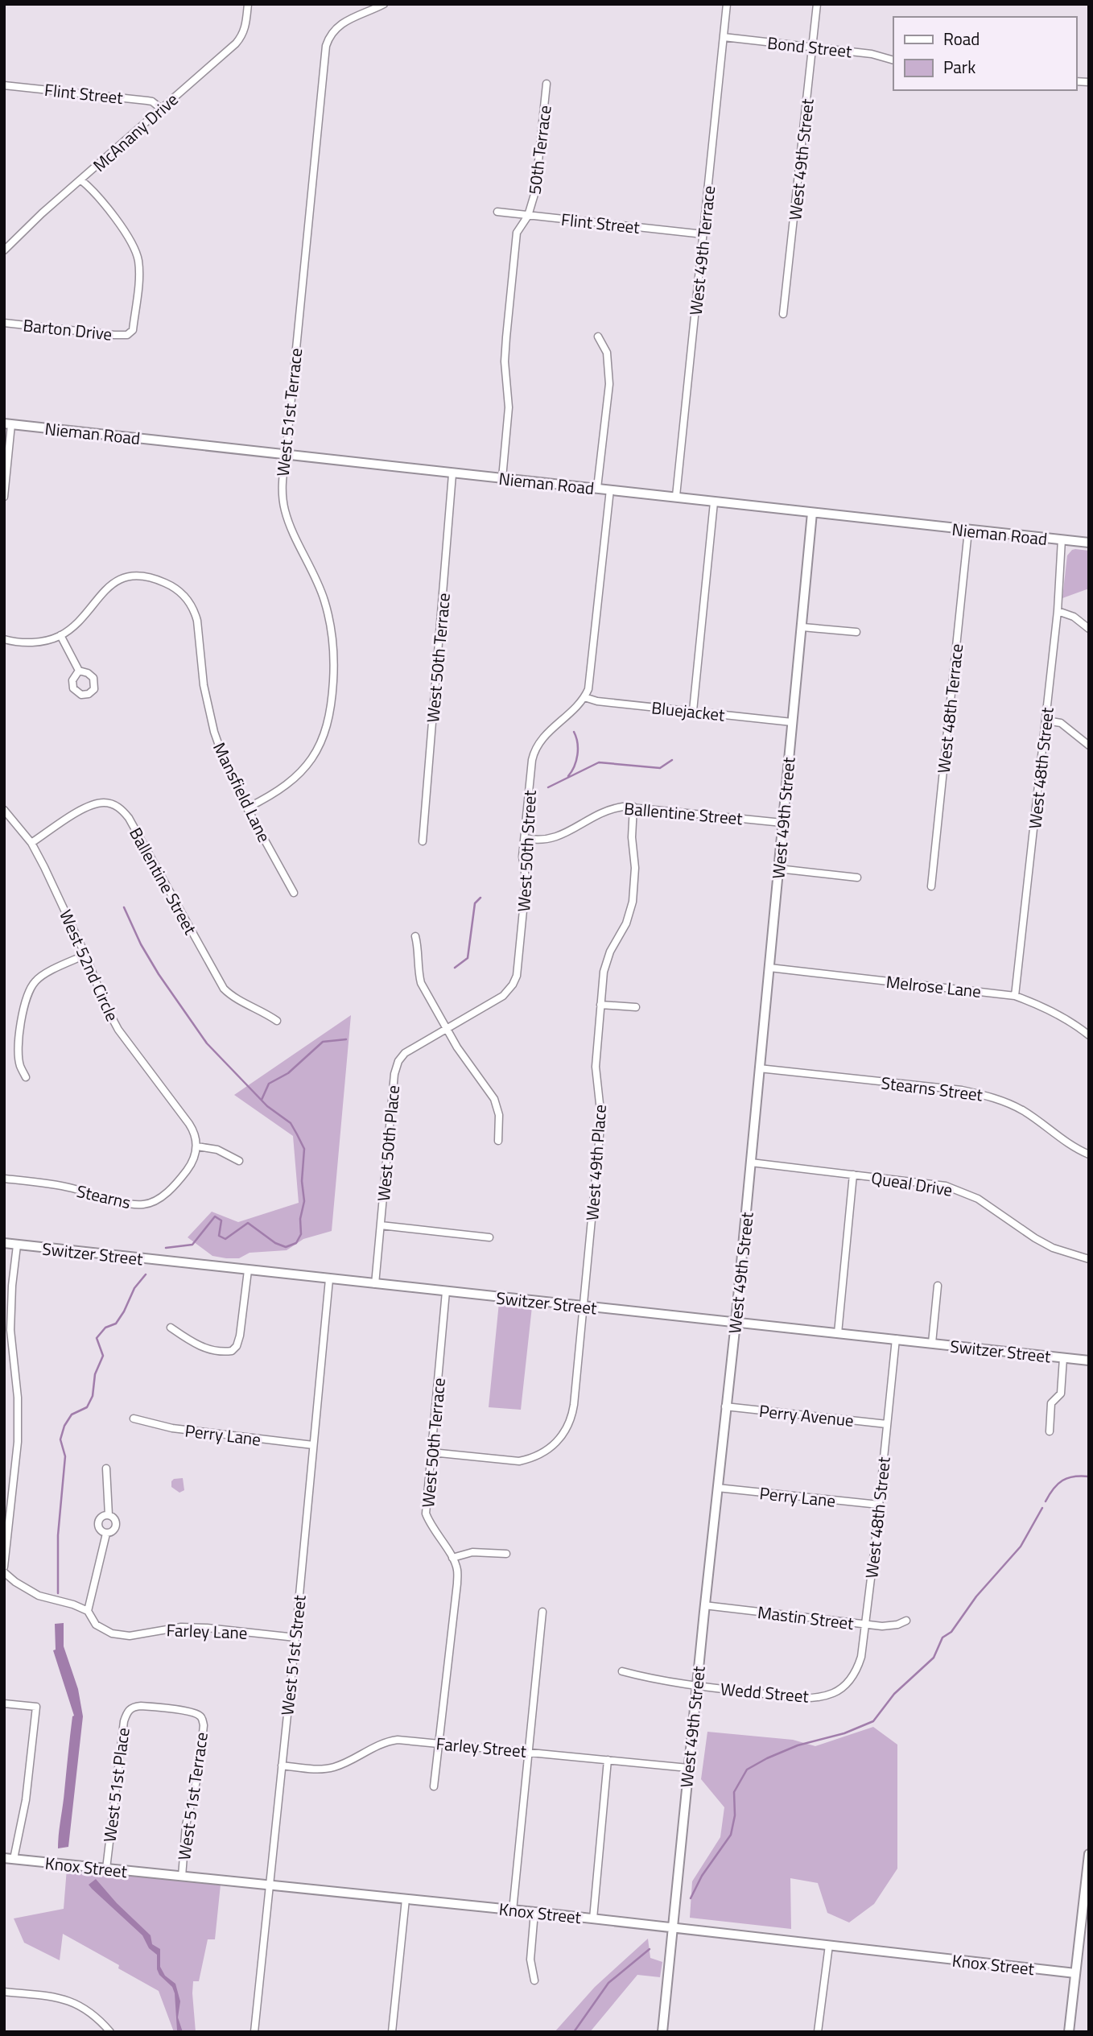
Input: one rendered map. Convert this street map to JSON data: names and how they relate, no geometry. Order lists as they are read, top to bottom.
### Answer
{
  "streets": {
    "street": [
      "Bond Street",
      "Flint Street",
      "McAnany Drive",
      "50th Terrace",
      "West 49th Street",
      "West 49th Terrace",
      "Barton Drive",
      "West 51st Terrace",
      "Nieman Road",
      "West 50th Terrace",
      "West 48th Terrace",
      "Bluejacket",
      "West 48th Street",
      "Mansfield Lane",
      "Ballentine Street",
      "West 50th Street",
      "West 52nd Circle",
      "Melrose Lane",
      "Stearns Street",
      "West 50th Place",
      "West 49th Place",
      "Queal Drive",
      "Stearns",
      "Switzer Street",
      "Perry Avenue",
      "Perry Lane",
      "Mastin Street",
      "Farley Lane",
      "West 51st Street",
      "Wedd Street",
      "Farley Street",
      "West 51st Place",
      "Knox Street"
    ]
  },
  "crossings": [
    ["Bond Street", "West 49th Street"],
    ["Bond Street", "West 49th Terrace"],
    ["Flint Street", "McAnany Drive"],
    ["Flint Street", "50th Terrace"],
    ["Flint Street", "West 49th Terrace"],
    ["McAnany Drive", "Barton Drive"],
    ["West 49th Street", "Nieman Road"],
    ["West 49th Street", "Bluejacket"],
    ["West 49th Street", "Ballentine Street"],
    ["West 49th Street", "Melrose Lane"],
    ["West 49th Street", "Stearns Street"],
    ["West 49th Street", "Queal Drive"],
    ["West 49th Street", "Switzer Street"],
    ["West 49th Street", "Perry Avenue"],
    ["West 49th Street", "Perry Lane"],
    ["West 49th Street", "Mastin Street"],
    ["West 49th Street", "Wedd Street"],
    ["West 49th Street", "Farley Street"],
    ["West 49th Street", "Knox Street"],
    ["West 49th Terrace", "Nieman Road"],
    ["West 51st Terrace", "Nieman Road"],
    ["West 51st Terrace", "Mansfield Lane"],
    ["West 51st Terrace", "West 51st Place"],
    ["West 51st Terrace", "Knox Street"],
    ["Nieman Road", "West 50th Terrace"],
    ["Nieman Road", "West 48th Terrace"],
    ["Nieman Road", "West 48th Street"],
    ["Nieman Road", "West 50th Street"],
    ["West 50th Terrace", "West 49th Place"],
    ["West 50th Terrace", "Switzer Street"],
    ["West 50th Terrace", "Farley Street"],
    ["Bluejacket", "West 50th Street"],
    ["West 48th Street", "Melrose Lane"],
    ["West 48th Street", "Switzer Street"],
    ["West 48th Street", "Perry Avenue"],
    ["West 48th Street", "Perry Lane"],
    ["West 48th Street", "Mastin Street"],
    ["West 48th Street", "Wedd Street"],
    ["Ballentine Street", "West 50th Street"],
    ["Ballentine Street", "West 52nd Circle"],
    ["Ballentine Street", "West 49th Place"],
    ["West 50th Street", "West 50th Place"],
    ["West 52nd Circle", "Stearns"],
    ["West 50th Place", "Switzer Street"],
    ["West 49th Place", "Switzer Street"],
    ["Switzer Street", "West 51st Street"],
    ["Perry Lane", "West 51st Street"],
    ["Farley Lane", "West 51st Street"],
    ["West 51st Street", "Farley Street"],
    ["West 51st Street", "Knox Street"],
    ["West 51st Place", "Knox Street"]
  ],
  "legend": ["Road", "Park"]
}
